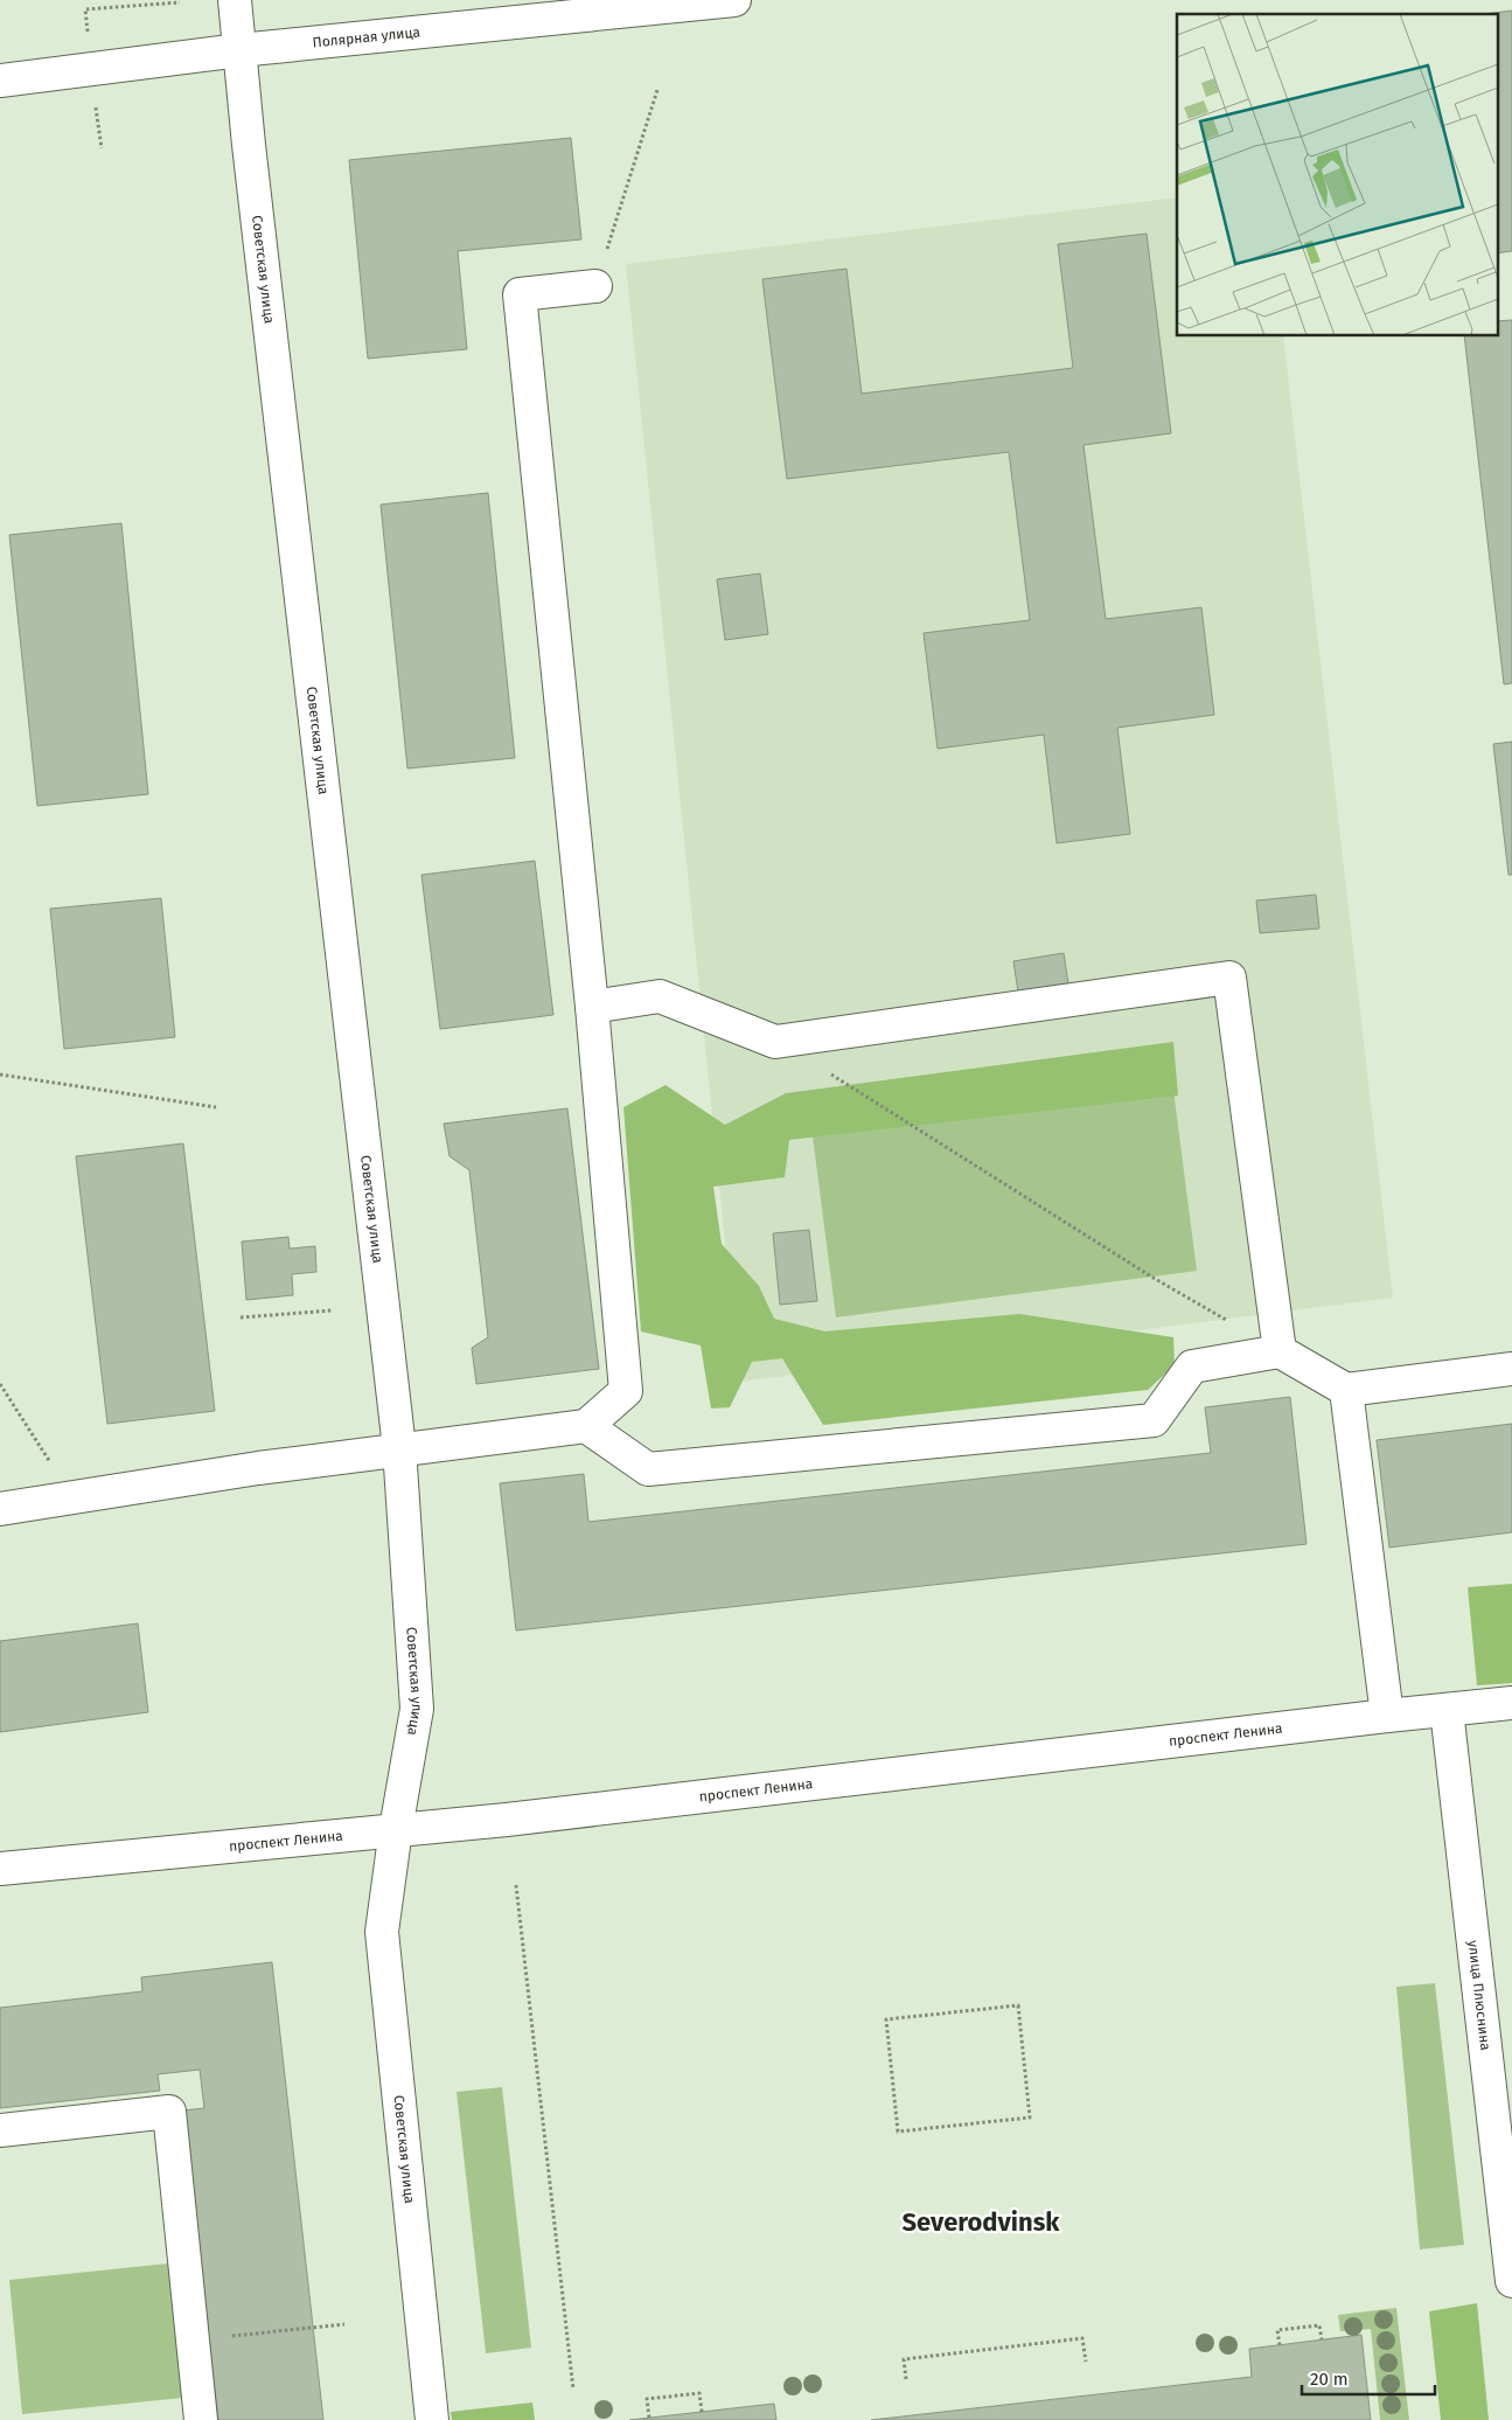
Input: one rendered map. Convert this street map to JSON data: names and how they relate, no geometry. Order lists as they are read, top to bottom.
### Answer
{
  "streets": {
    "street": [
      "Полярная улица",
      "Советская улица",
      "проспект Ленина",
      "улица Плюснина"
    ]
  },
  "crossings": [
    ["Полярная улица", "Советская улица"],
    ["Советская улица", "проспект Ленина"],
    ["проспект Ленина", "улица Плюснина"]
  ],
  "districts": ["Severodvinsk"],
  "scale_bar": "20 m"
}
